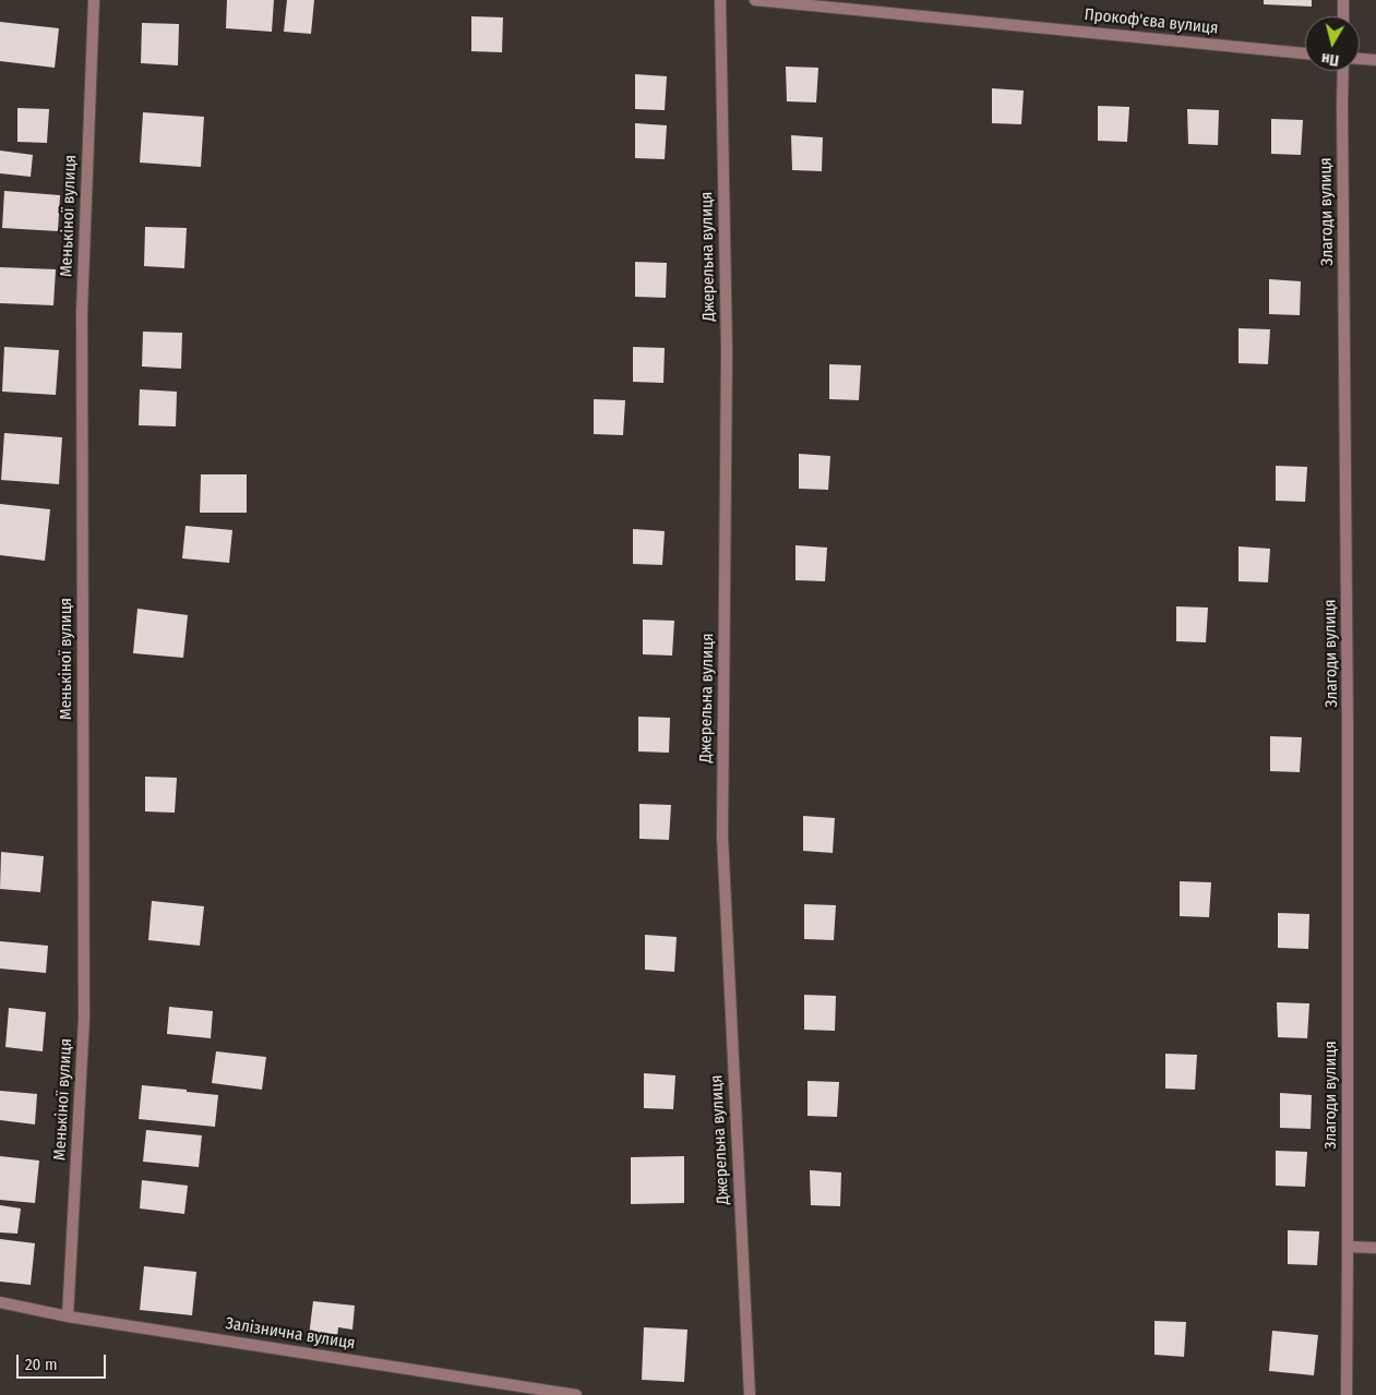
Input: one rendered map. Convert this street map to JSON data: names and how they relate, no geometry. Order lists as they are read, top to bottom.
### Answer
{
  "streets": {
    "street": [
      "Прокоф'єва вулиця",
      "Злагоди вулиця",
      "Менькіної вулиця",
      "Джерельна вулиця",
      "Залізнична вулиця"
    ]
  },
  "crossings": [
    ["Менькіної вулиця", "Залізнична вулиця"]
  ],
  "scale_bar": "20 m",
  "north": "bottom"
}
